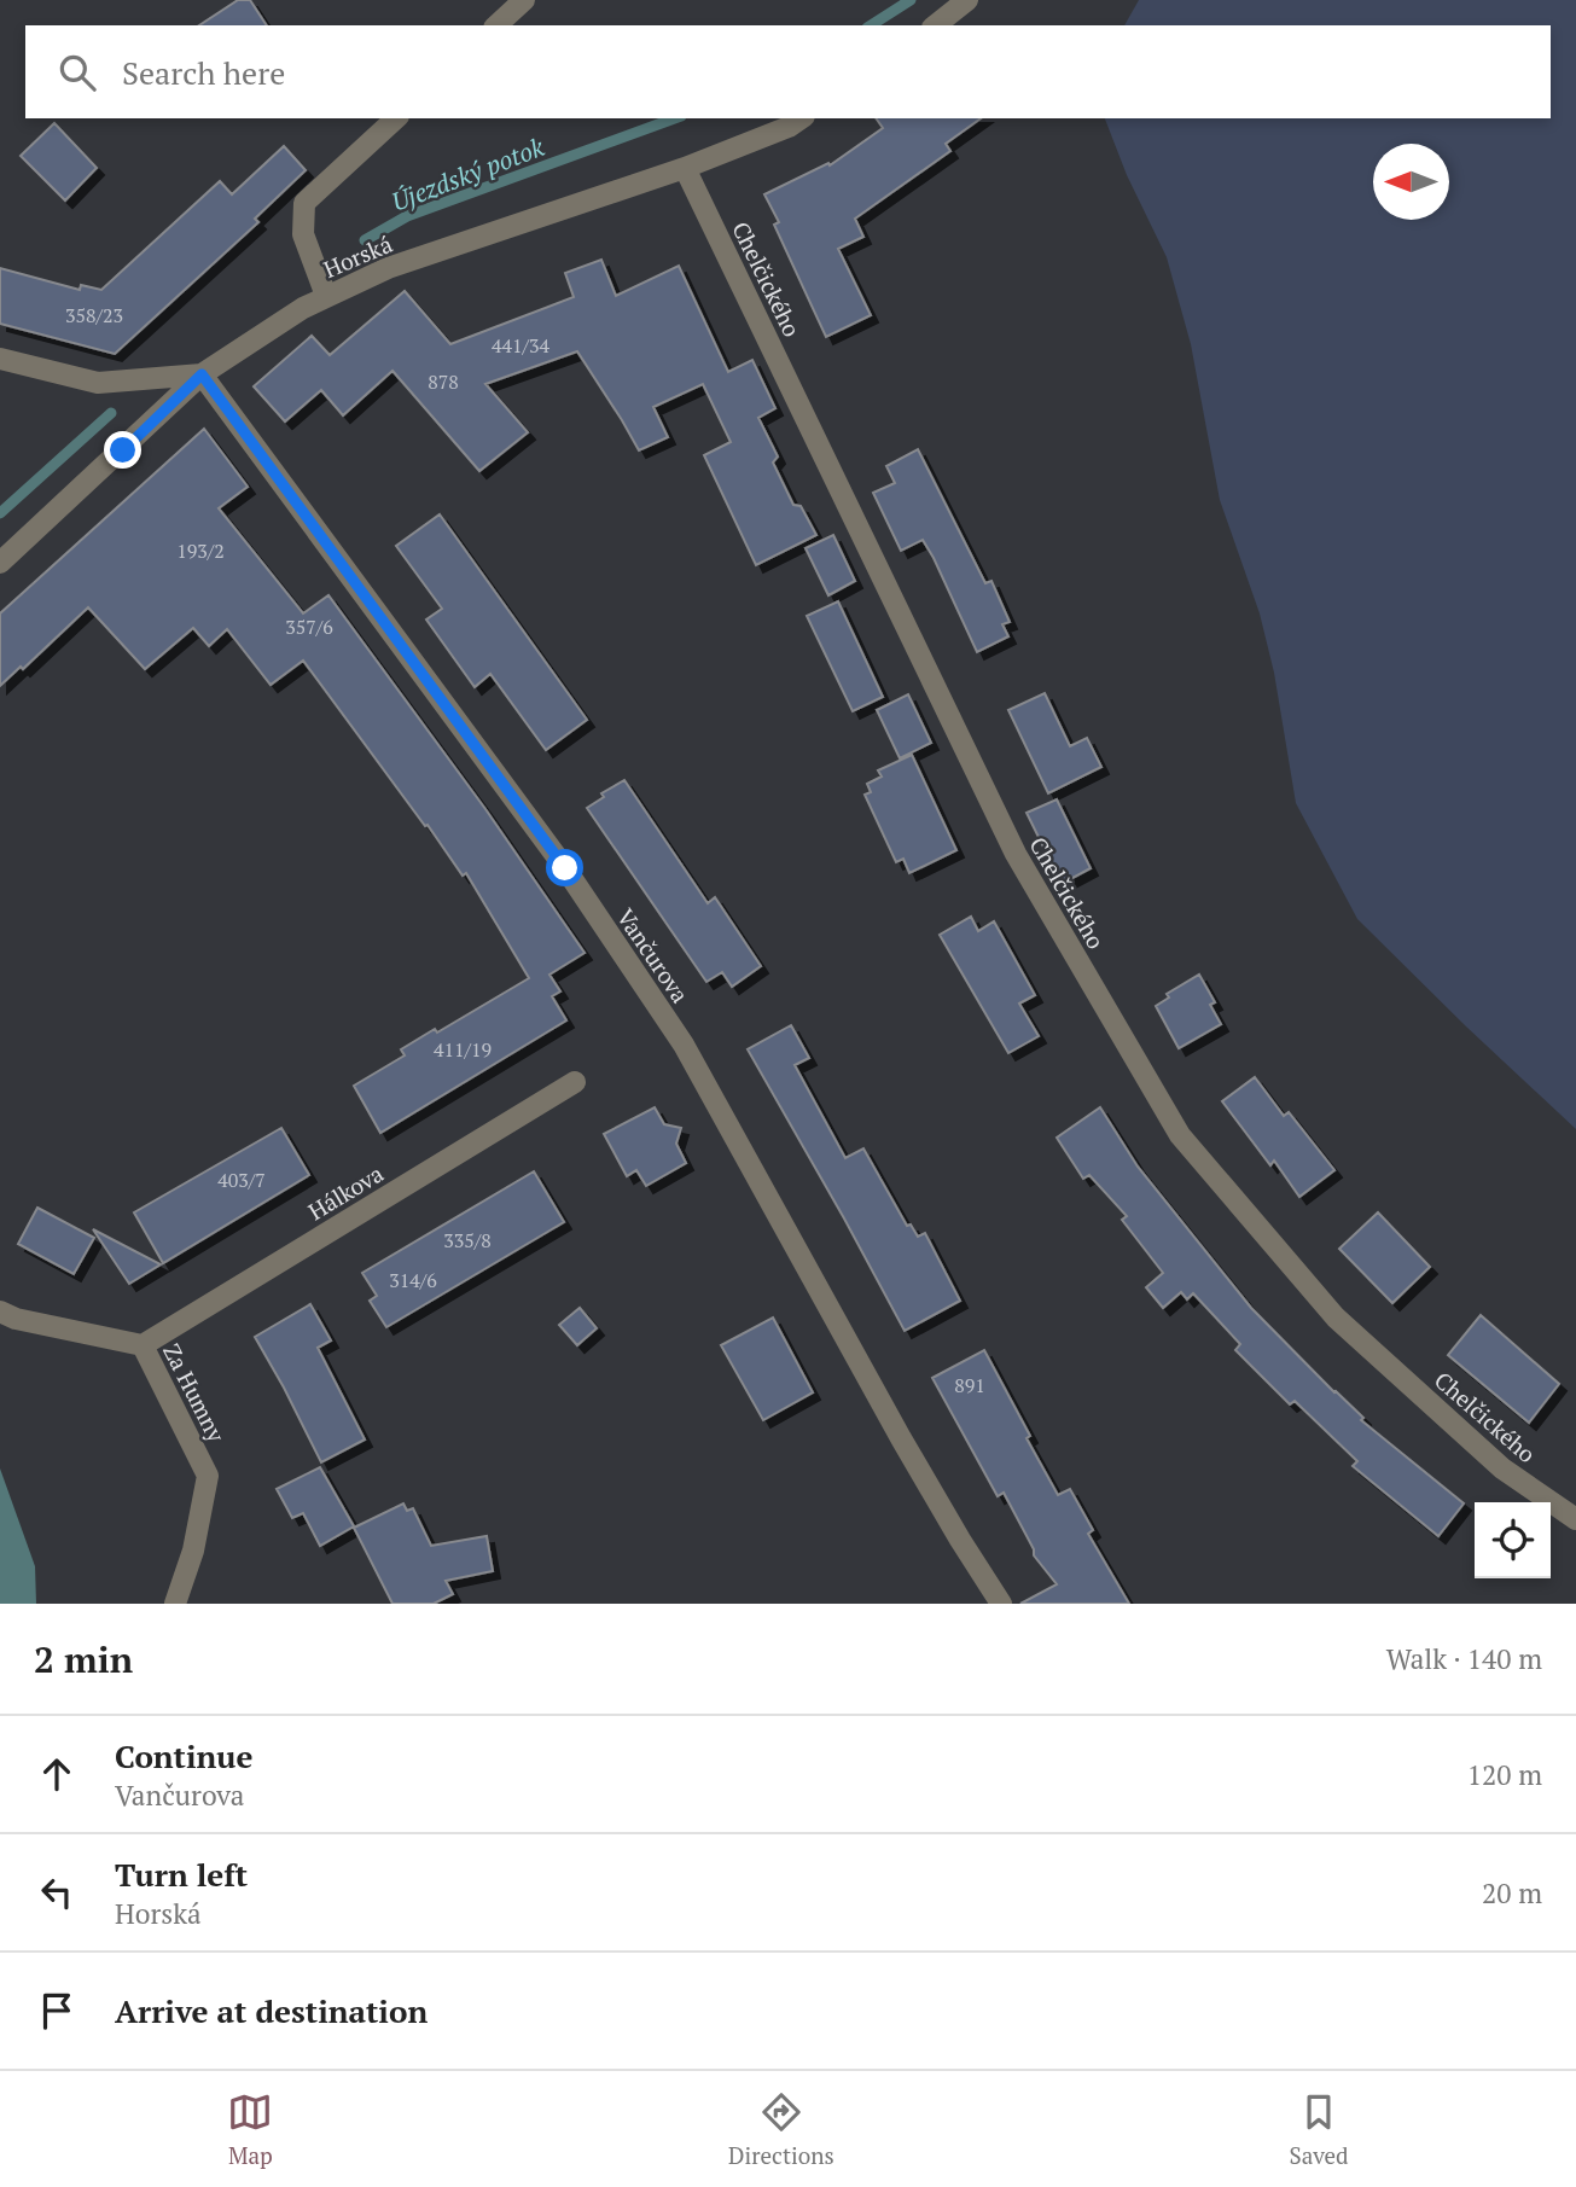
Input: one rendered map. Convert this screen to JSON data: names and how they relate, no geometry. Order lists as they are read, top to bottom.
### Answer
{
  "streets": {
    "street": [
      "Horská",
      "Chelčického",
      "Vančurova",
      "Hálkova",
      "Za Humny"
    ]
  },
  "crossings": [
    ["Horská", "Chelčického"],
    ["Horská", "Vančurova"],
    ["Hálkova", "Za Humny"]
  ],
  "water": ["Újezdský potok"],
  "house_numbers": [
    "358/23",
    "441/34",
    "878",
    "193/2",
    "357/6",
    "411/19",
    "403/7",
    "335/8",
    "314/6",
    "891"
  ],
  "north": "left",
  "page": {
    "search": "Search here",
    "heading": ["2 min", "Walk · 140 m"],
    "list": [
      ["Continue", "Vančurova", "120 m"],
      ["Turn left", "Horská", "20 m"],
      "Arrive at destination"
    ],
    "nav": ["Map", "Directions", "Saved"]
  }
}
